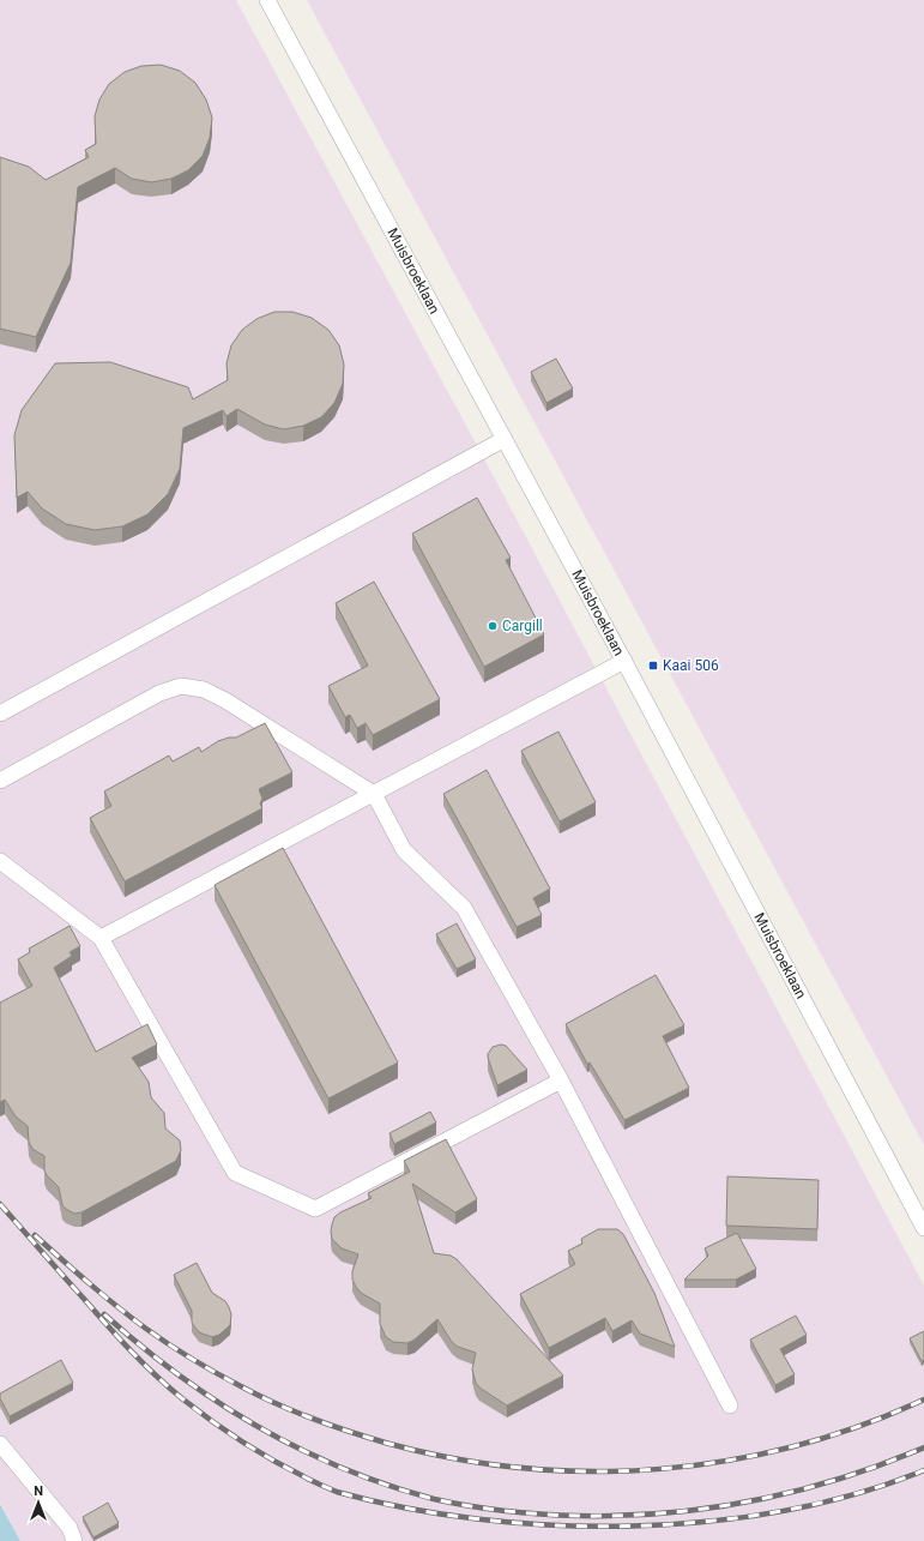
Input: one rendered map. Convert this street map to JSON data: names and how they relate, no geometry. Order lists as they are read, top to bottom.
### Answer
{
  "streets": {
    "lane": ["Muisbroeklaan"]
  },
  "places": {
    "other": ["Cargill"],
    "transit": ["Kaai 506"]
  },
  "north": "top"
}
